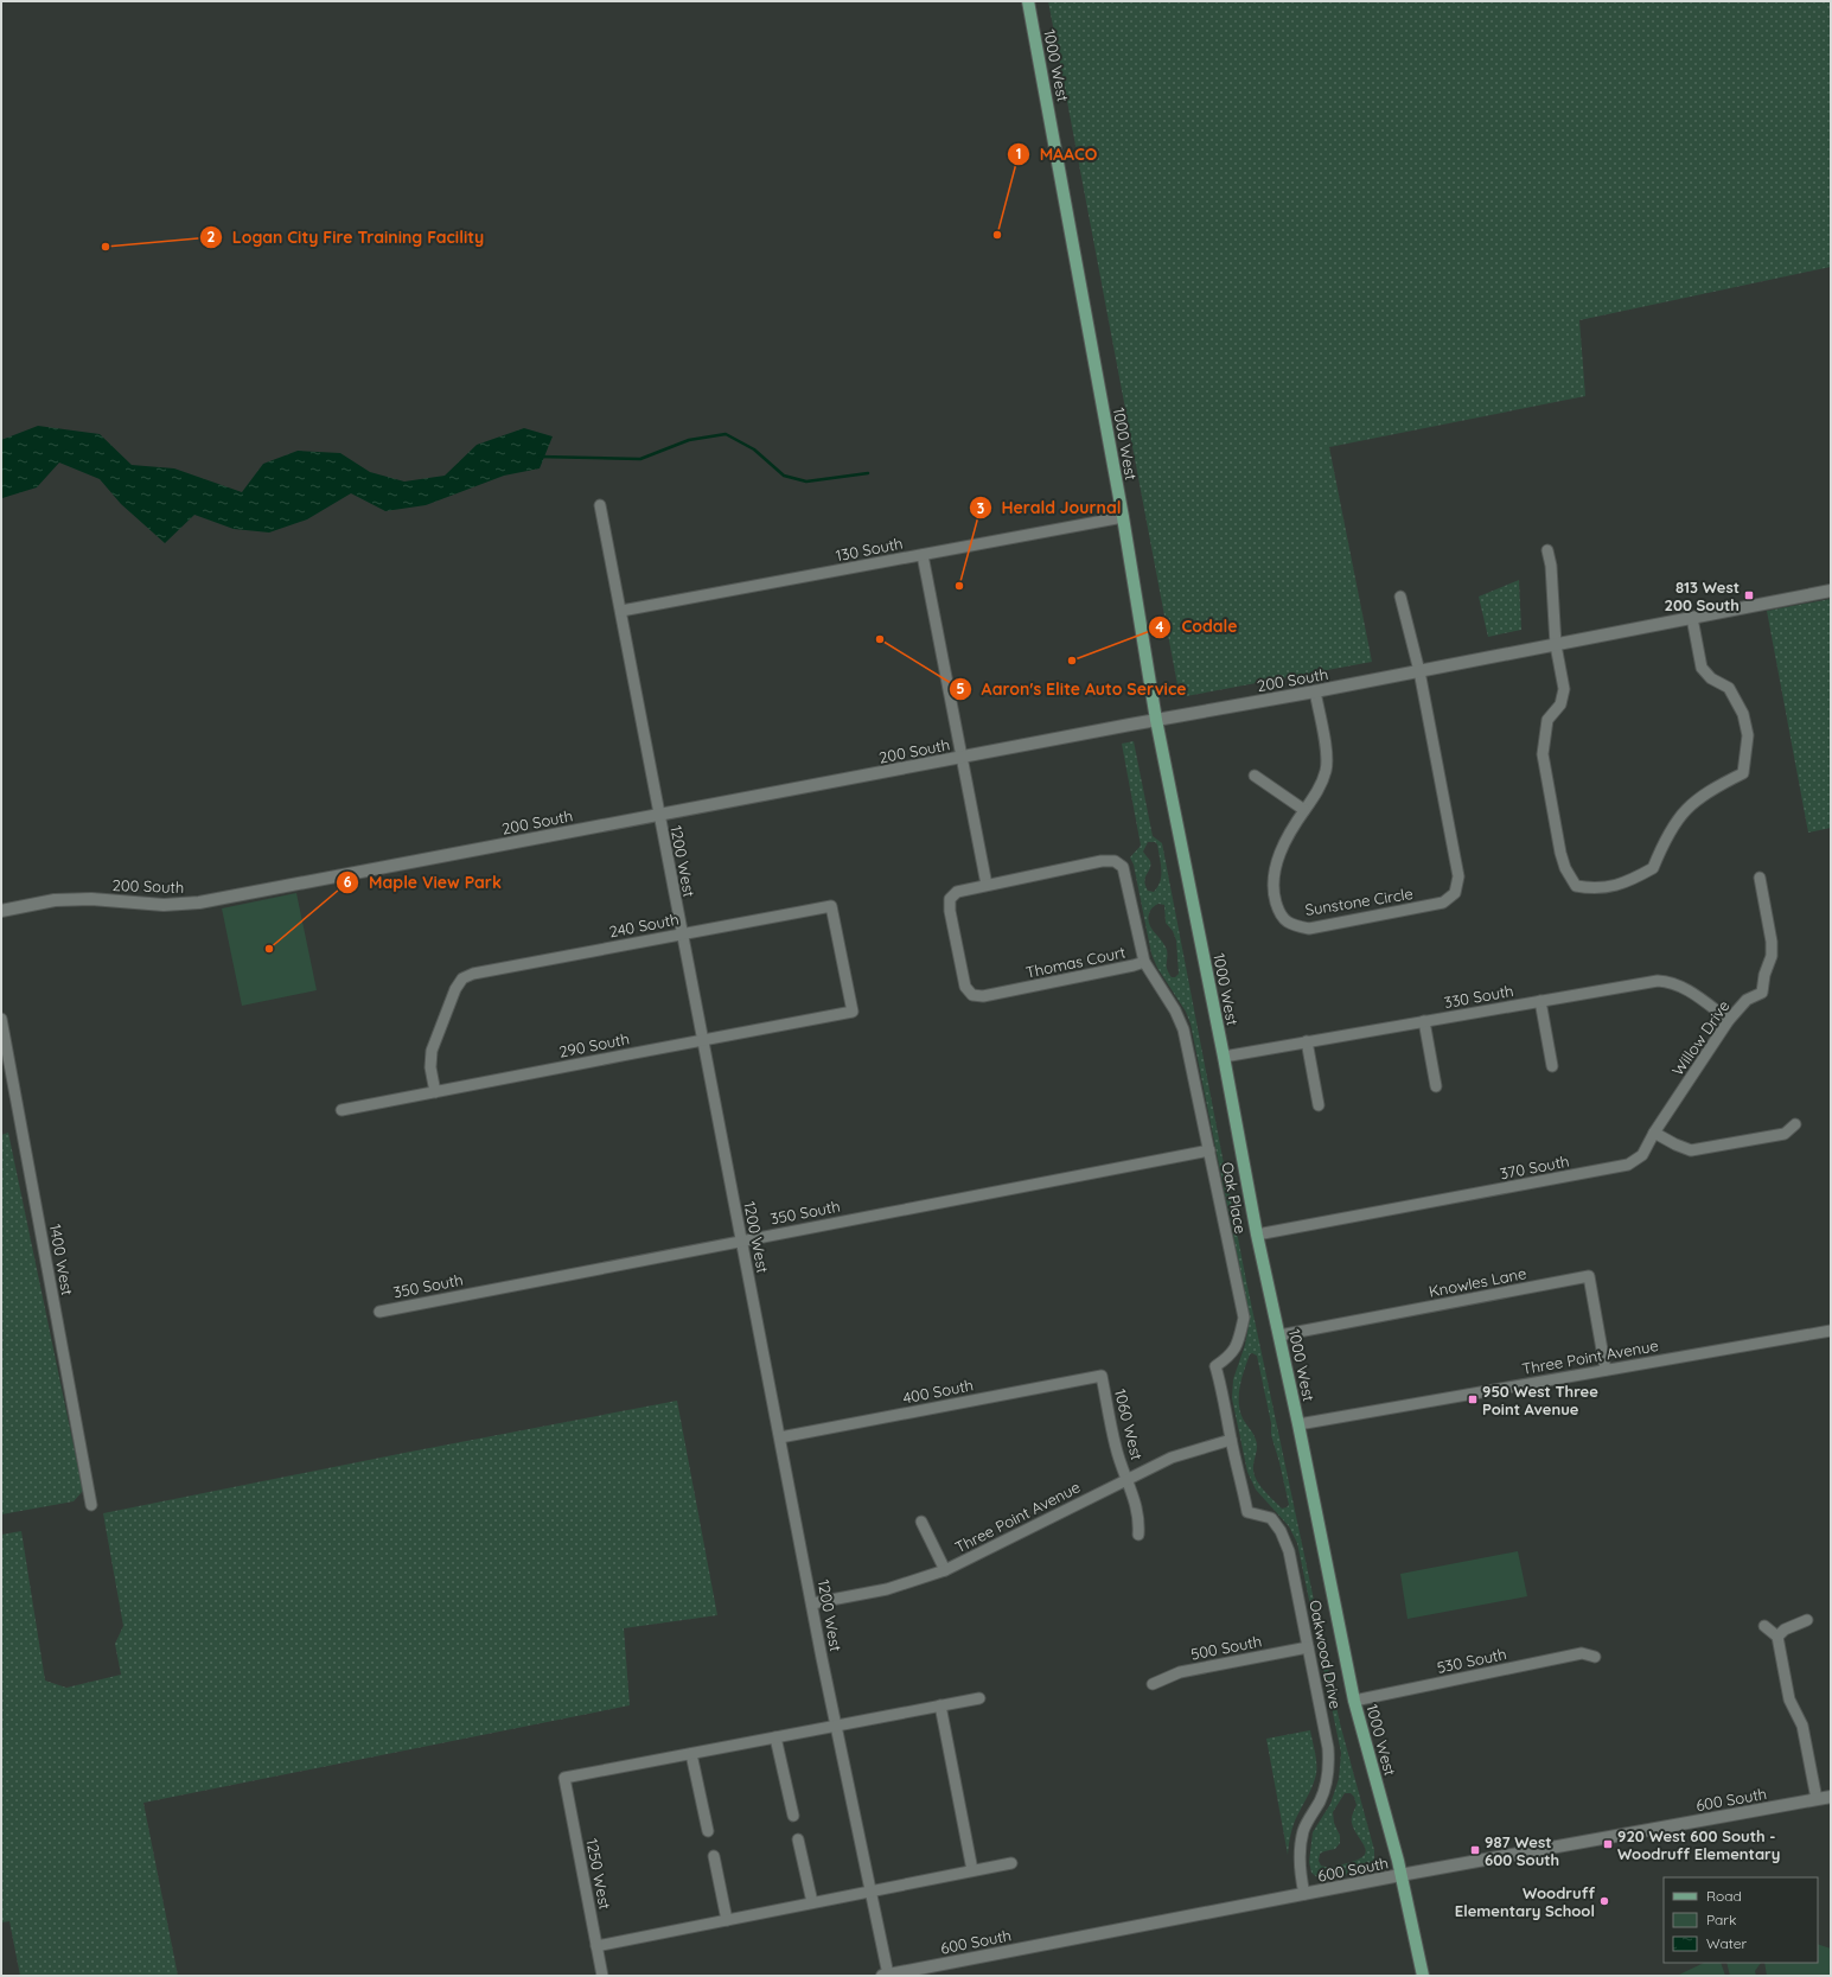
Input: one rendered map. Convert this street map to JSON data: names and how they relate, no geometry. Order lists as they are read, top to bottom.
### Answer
{
  "streets": {
    "main road": ["1000 West"],
    "street": [
      "130 South",
      "200 South",
      "1200 West",
      "Sunstone Circle",
      "240 South",
      "Thomas Court",
      "330 South",
      "Willow Drive",
      "290 South",
      "370 South",
      "Oak Place",
      "350 South",
      "1400 West",
      "Knowles Lane",
      "Three Point Avenue",
      "400 South",
      "1060 West",
      "500 South",
      "Oakwood Drive",
      "530 South",
      "600 South",
      "1250 West"
    ]
  },
  "crossings": [
    ["1000 West", "130 South"],
    ["1000 West", "200 South"],
    ["1000 West", "330 South"],
    ["1000 West", "370 South"],
    ["1000 West", "Knowles Lane"],
    ["1000 West", "Three Point Avenue"],
    ["1000 West", "530 South"],
    ["1000 West", "600 South"],
    ["130 South", "1200 West"],
    ["200 South", "1200 West"],
    ["200 South", "Sunstone Circle"],
    ["1200 West", "240 South"],
    ["1200 West", "290 South"],
    ["1200 West", "350 South"],
    ["1200 West", "Three Point Avenue"],
    ["1200 West", "400 South"],
    ["1200 West", "600 South"],
    ["240 South", "290 South"],
    ["Thomas Court", "Oak Place"],
    ["330 South", "Willow Drive"],
    ["Willow Drive", "370 South"],
    ["Oak Place", "350 South"],
    ["Oak Place", "Three Point Avenue"],
    ["Oak Place", "Oakwood Drive"],
    ["Knowles Lane", "Three Point Avenue"],
    ["Three Point Avenue", "1060 West"],
    ["Three Point Avenue", "Oakwood Drive"],
    ["400 South", "1060 West"],
    ["500 South", "Oakwood Drive"],
    ["Oakwood Drive", "600 South"]
  ],
  "places": {
    "other": [
      "MAACO",
      "Logan City Fire Training Facility",
      "Herald Journal",
      "Aaron's Elite Auto Service",
      "Codale",
      "Maple View Park",
      "Woodruff Elementary School"
    ],
    "transit": [
      "813 West 200 South",
      "950 West Three Point Avenue",
      "920 West 600 South - Woodruff Elementary",
      "987 West 600 South"
    ]
  },
  "legend": ["Road", "Park", "Water"]
}
